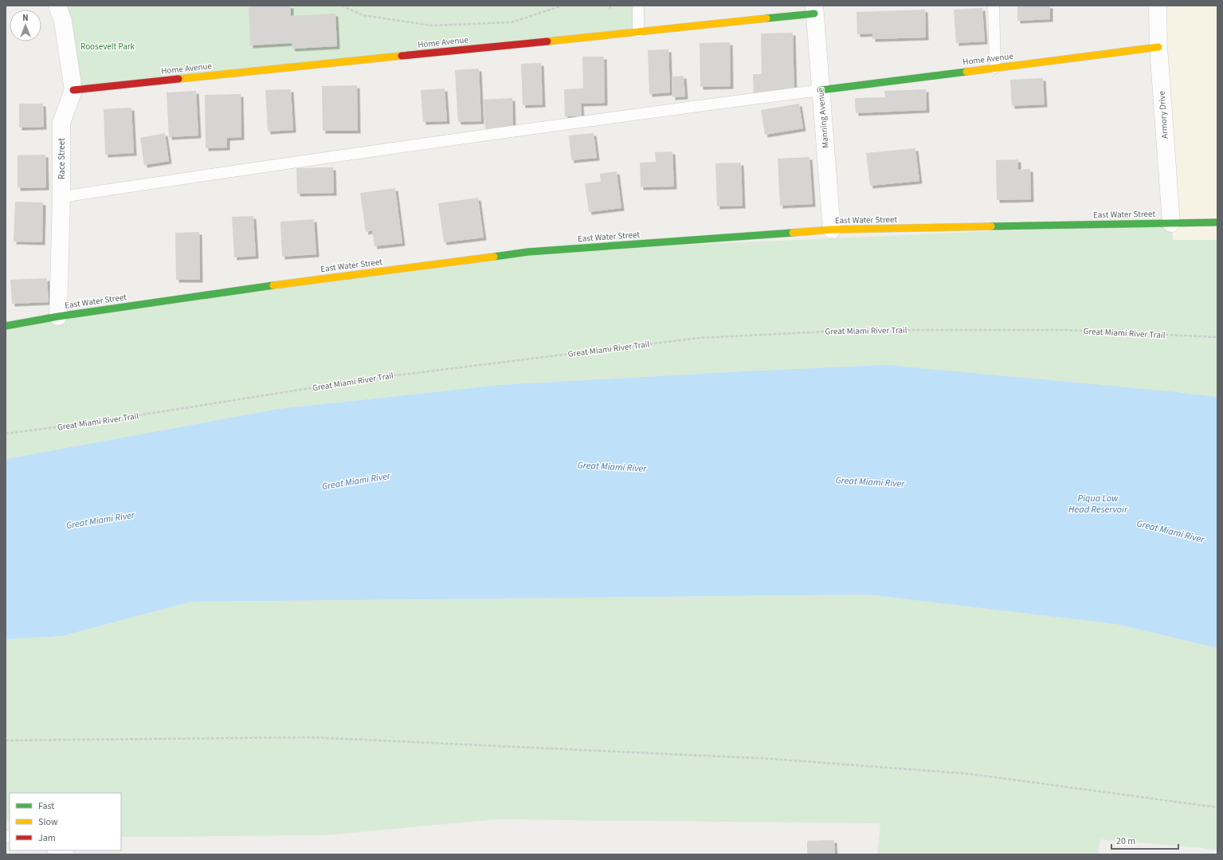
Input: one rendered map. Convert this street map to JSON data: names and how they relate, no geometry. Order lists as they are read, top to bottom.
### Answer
{
  "streets": {
    "street": [
      "Home Avenue",
      "Armory Drive",
      "Manning Avenue",
      "Race Street",
      "East Water Street"
    ],
    "path": ["Great Miami River Trail"]
  },
  "crossings": [
    ["Home Avenue", "Armory Drive"],
    ["Home Avenue", "Manning Avenue"],
    ["Home Avenue", "Race Street"],
    ["Armory Drive", "East Water Street"],
    ["Manning Avenue", "East Water Street"],
    ["Race Street", "East Water Street"]
  ],
  "water": ["Great Miami River", "Piqua Low Head Reservoir"],
  "parks": ["Roosevelt Park"],
  "legend": ["Fast", "Slow", "Jam"],
  "scale_bar": "20 m",
  "north": "top"
}
